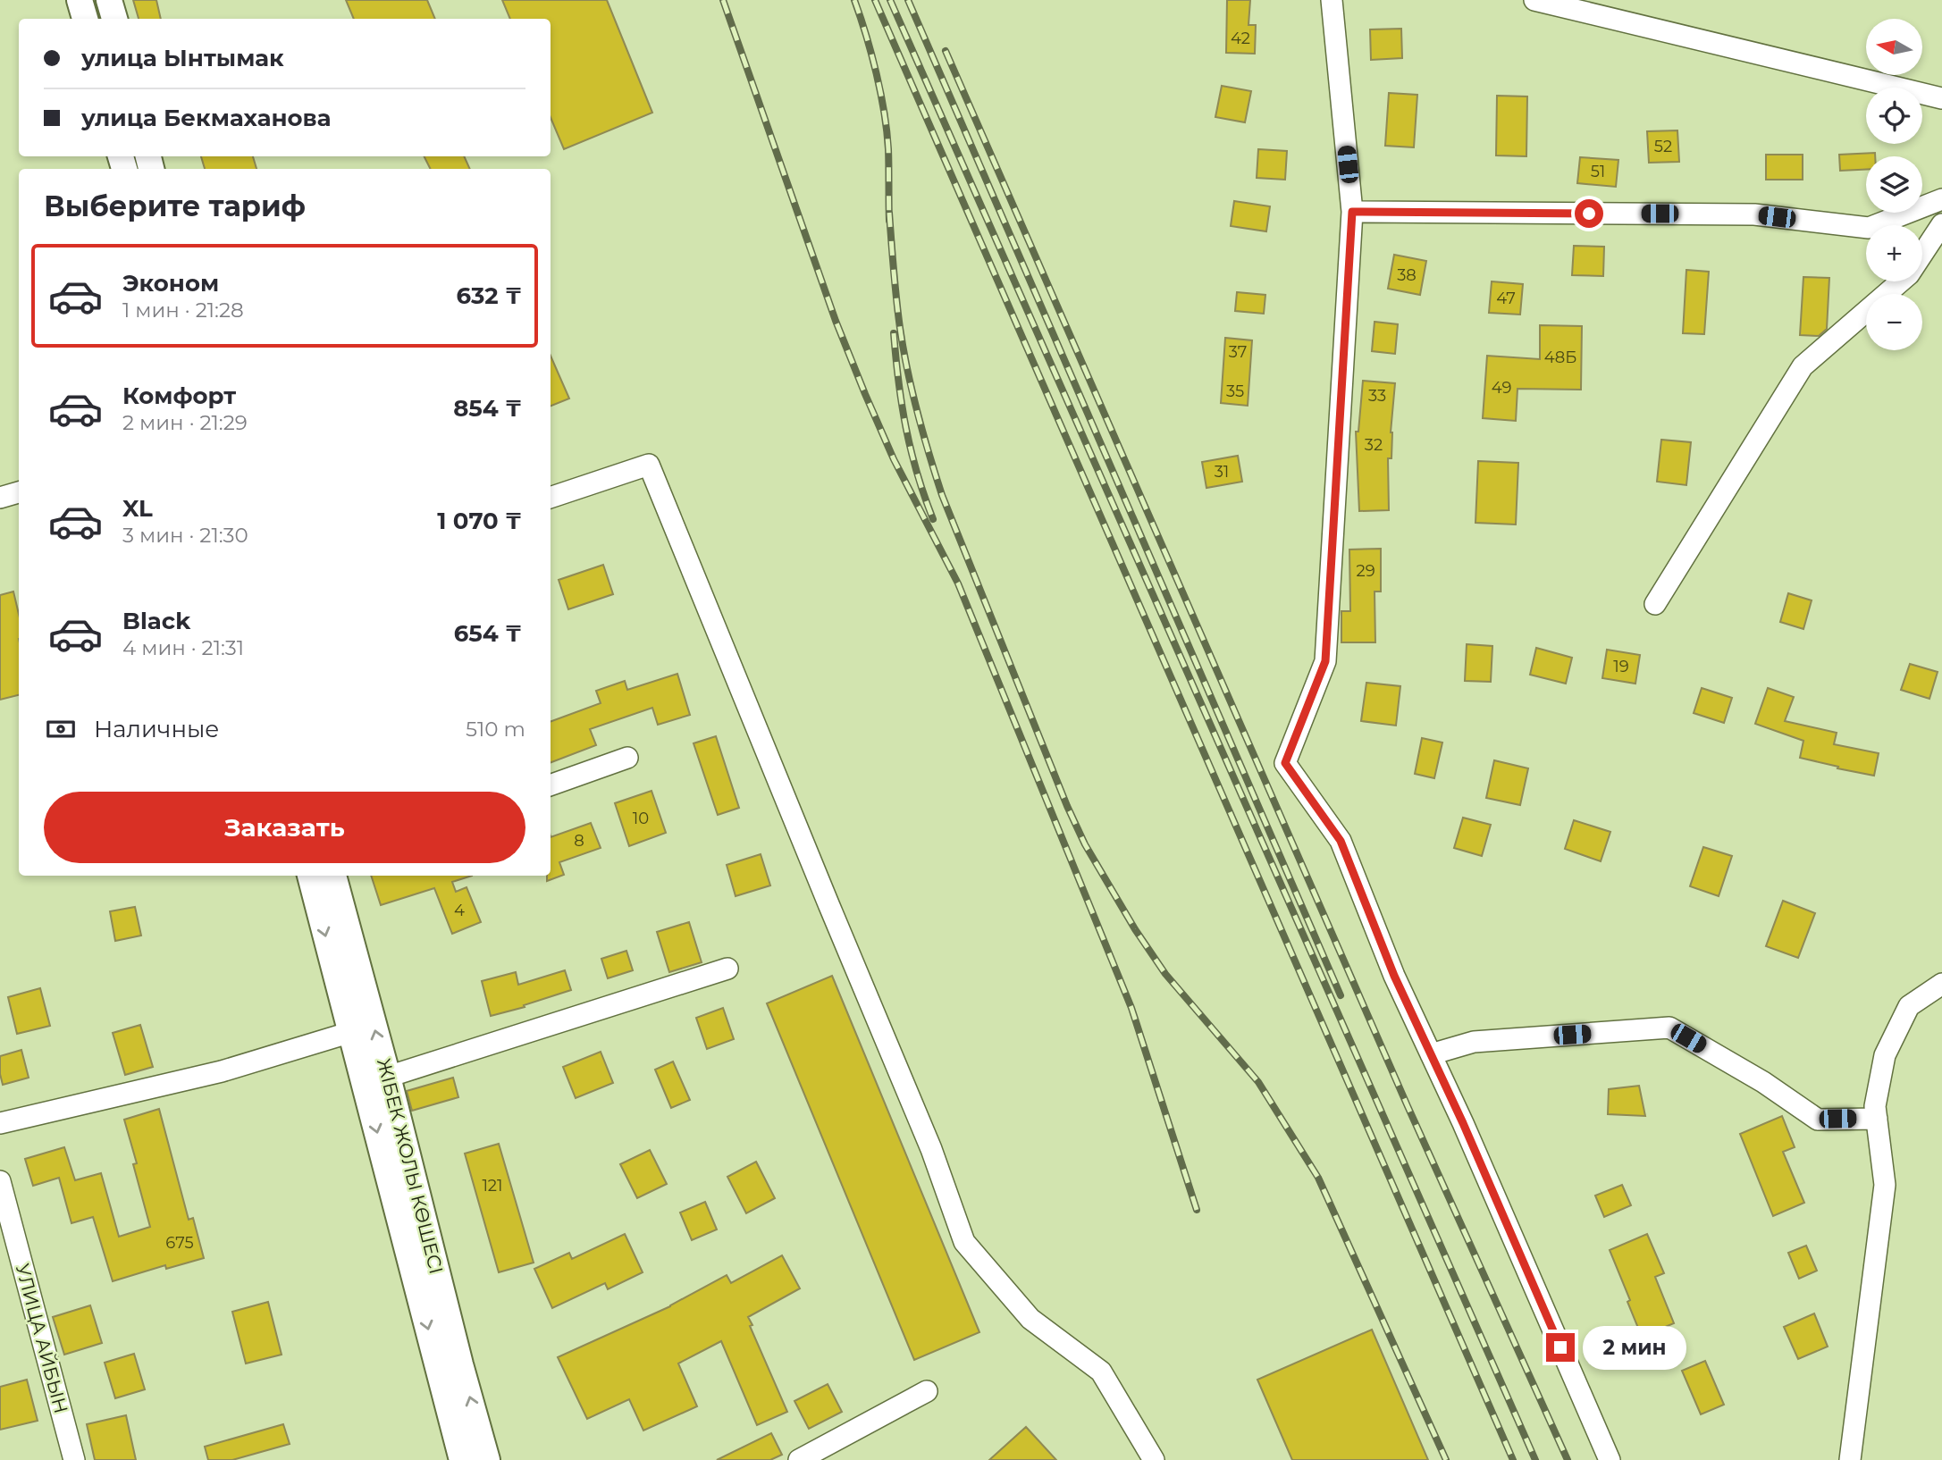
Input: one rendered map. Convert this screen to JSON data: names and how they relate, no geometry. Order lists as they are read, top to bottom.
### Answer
{
  "streets": {
    "main road": ["ЖІБЕК ЖОЛЫ КӨШЕСІ"],
    "street": ["УЛИЦА АЙБЫН"]
  },
  "house_numbers": [
    "42",
    "52",
    "51",
    "38",
    "47",
    "37",
    "48Б",
    "49",
    "35",
    "33",
    "32",
    "31",
    "29",
    "19",
    "10",
    "8",
    "4",
    "121",
    "675"
  ],
  "north": "left",
  "page": {
    "map_buttons": ["+", "−"],
    "banner": ["улица Ынтымак", "улица Бекмаханова"],
    "heading": "Выберите тариф",
    "list": [
      {
        "name": "Эконом",
        "note": "1 мин · 21:28",
        "value": "632 ₸"
      },
      {
        "name": "Комфорт",
        "note": "2 мин · 21:29",
        "value": "854 ₸"
      },
      {
        "name": "XL",
        "note": "3 мин · 21:30",
        "value": "1 070 ₸"
      },
      {
        "name": "Black",
        "note": "4 мин · 21:31",
        "value": "654 ₸"
      }
    ],
    "pay": ["Наличные", "510 m"],
    "buttons": "Заказать",
    "bubble": "2 мин"
  }
}
